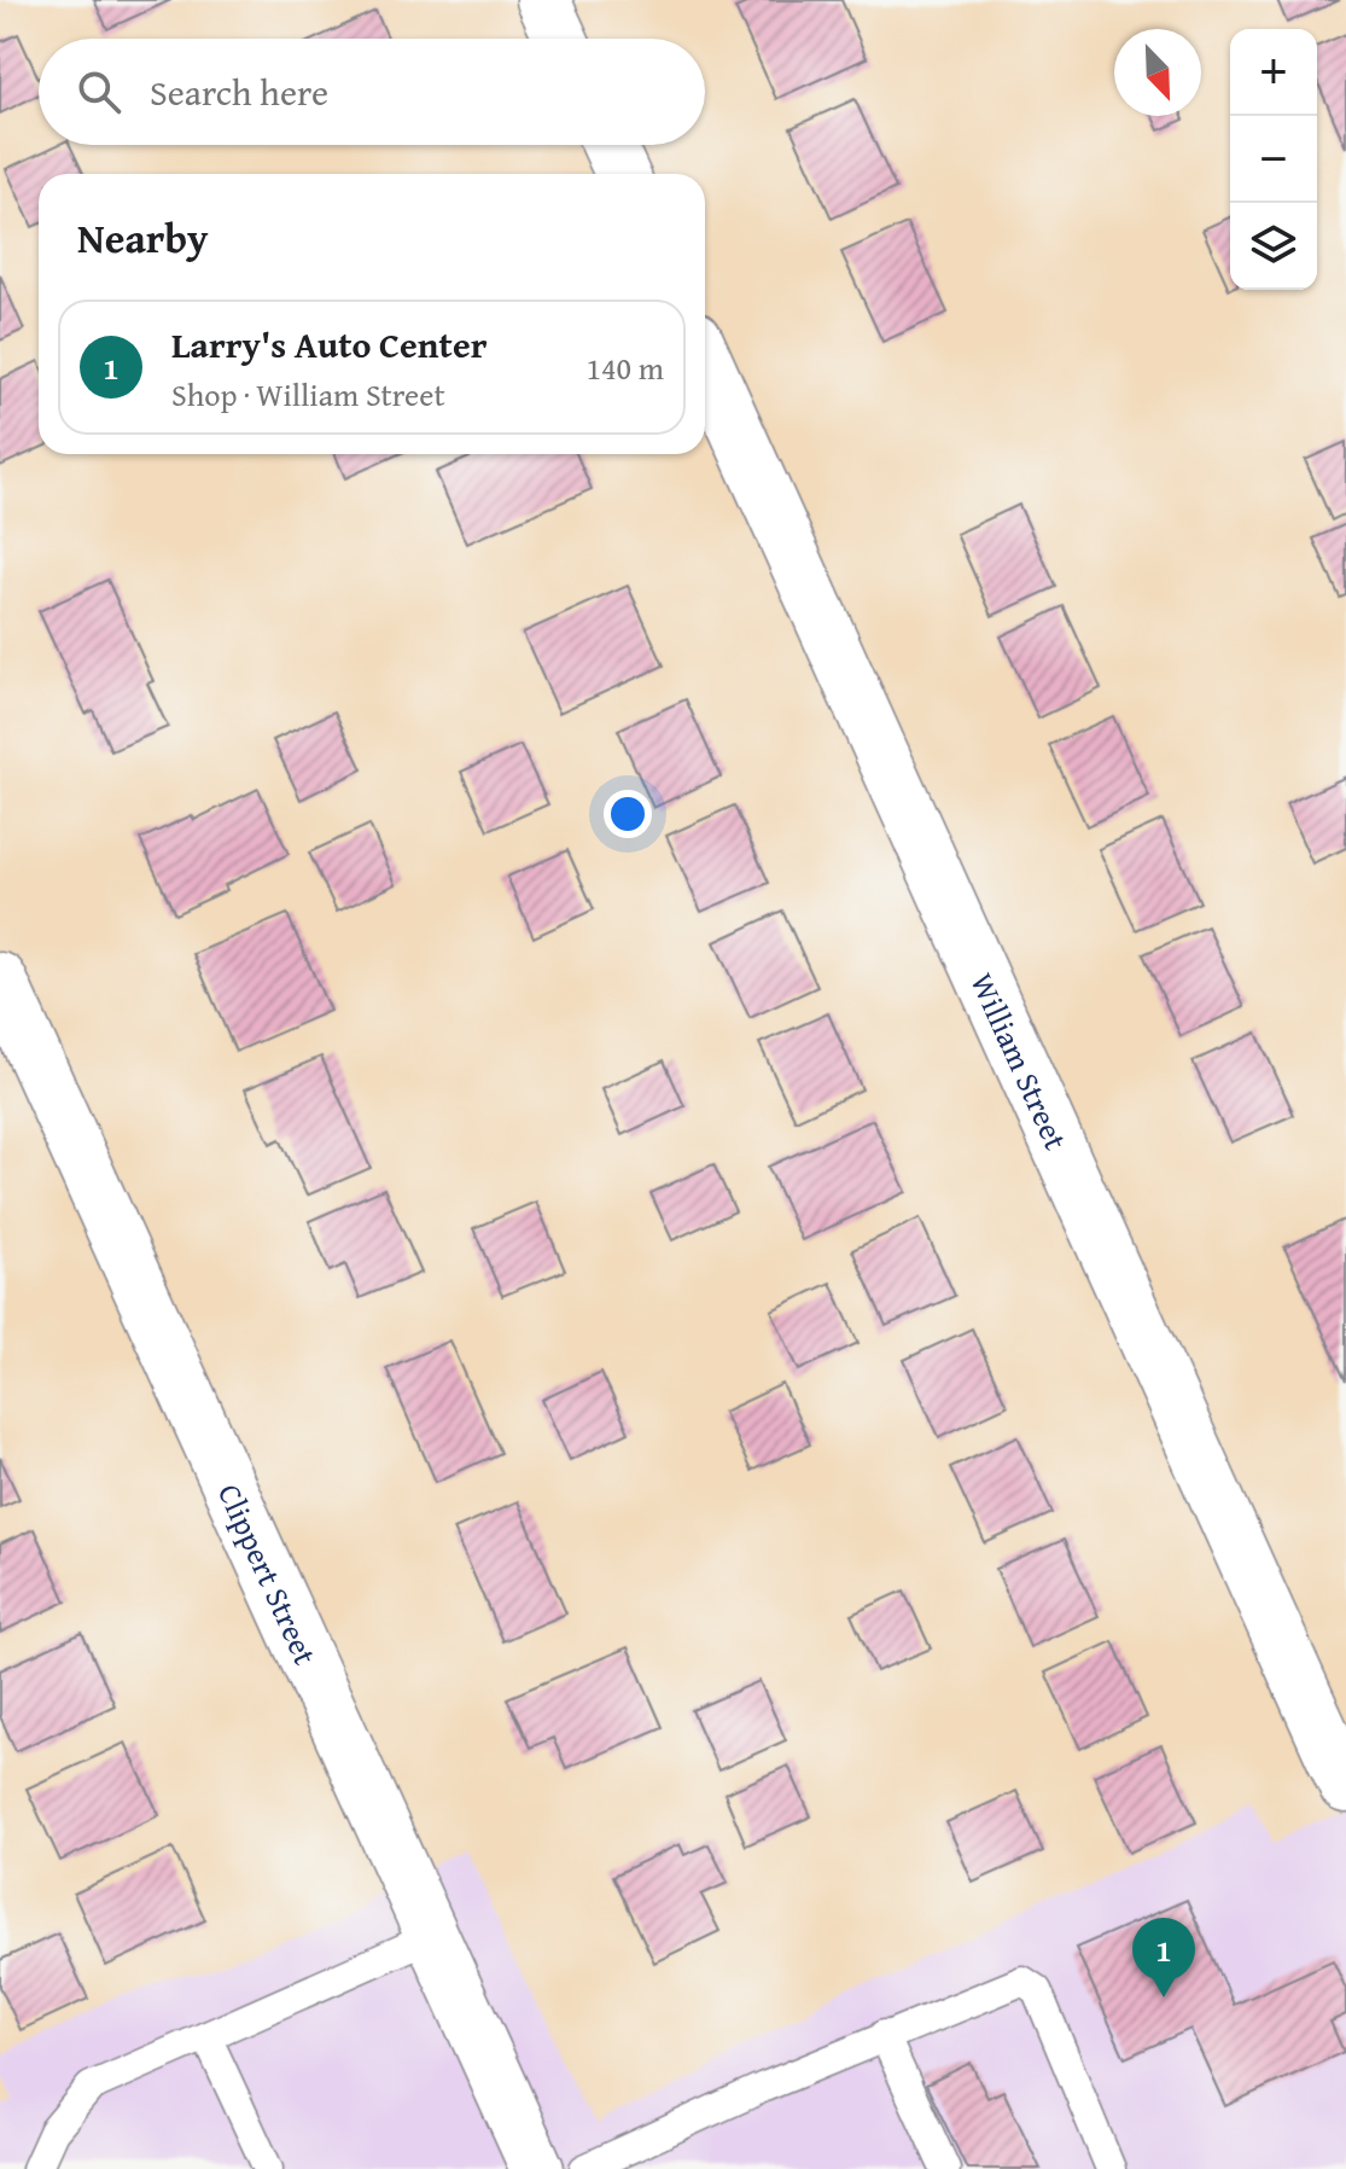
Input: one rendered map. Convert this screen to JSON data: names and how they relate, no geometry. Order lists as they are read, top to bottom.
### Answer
{
  "streets": {
    "street": ["William Street", "Clippert Street"]
  },
  "north": "bottom right",
  "page": {
    "map_buttons": ["+", "−"],
    "search": "Search here",
    "heading": "Nearby",
    "list": [
      {
        "mark": "1",
        "name": "Larry's Auto Center",
        "note": "Shop · William Street",
        "value": "140 m"
      }
    ],
    "pins": "1"
  }
}
